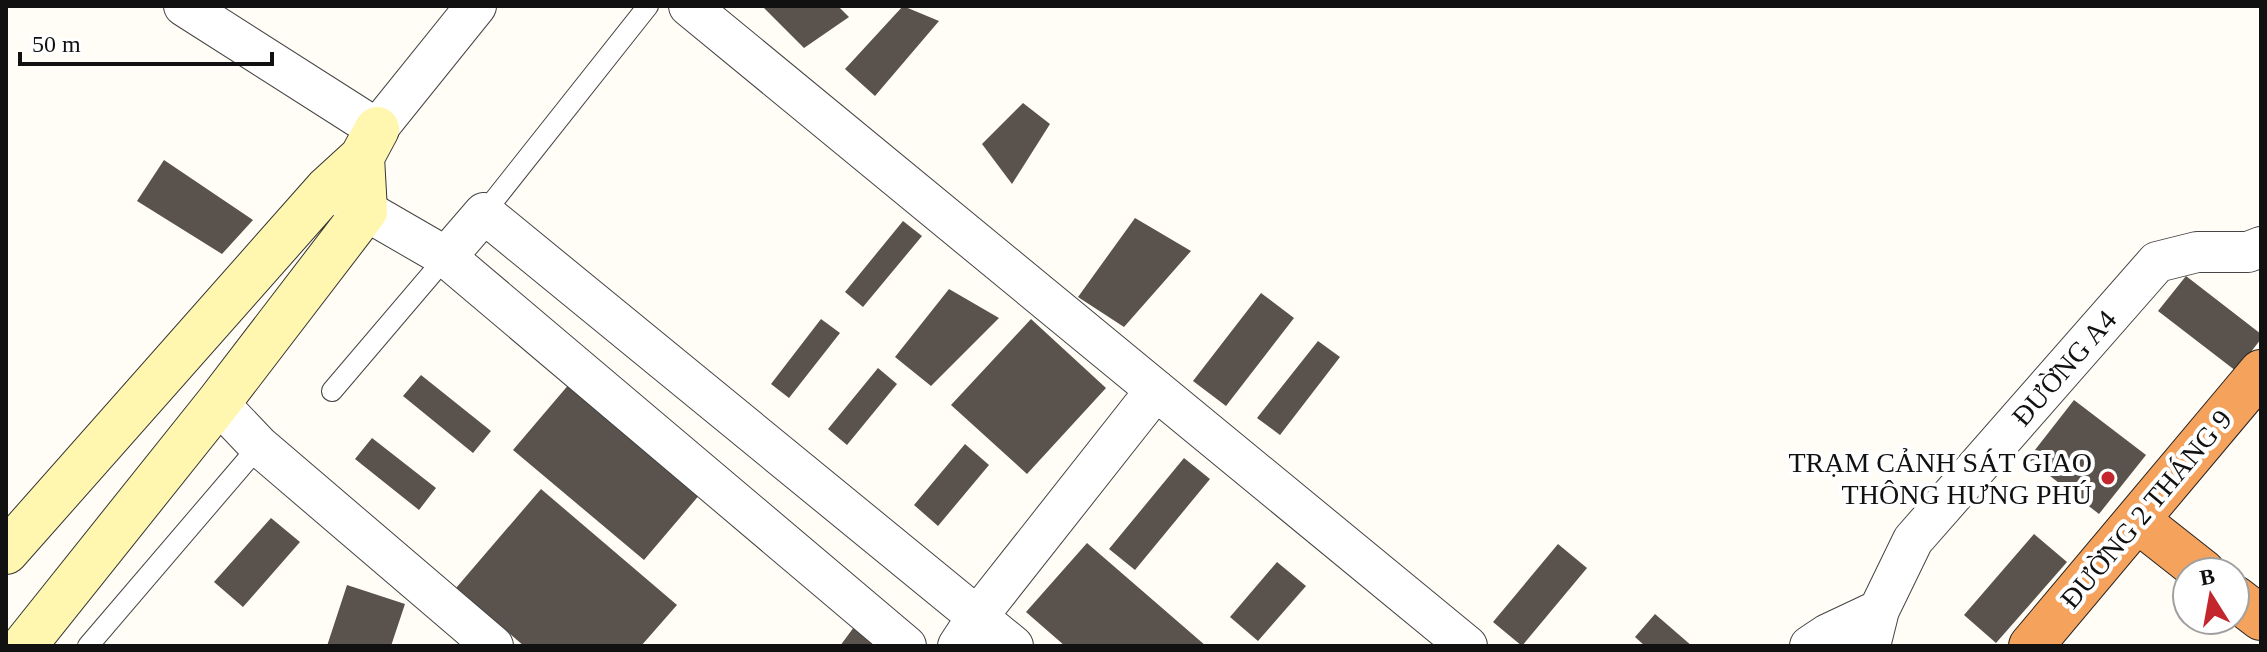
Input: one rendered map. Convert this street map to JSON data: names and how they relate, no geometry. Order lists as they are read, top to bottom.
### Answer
{
  "streets": {
    "highway": ["ĐƯỜNG 2 THÁNG 9"],
    "street": ["ĐƯỜNG A4"]
  },
  "places": ["TRẠM CẢNH SÁT GIAO THÔNG HƯNG PHÚ"],
  "scale_bar": "50 m",
  "north": "top"
}
